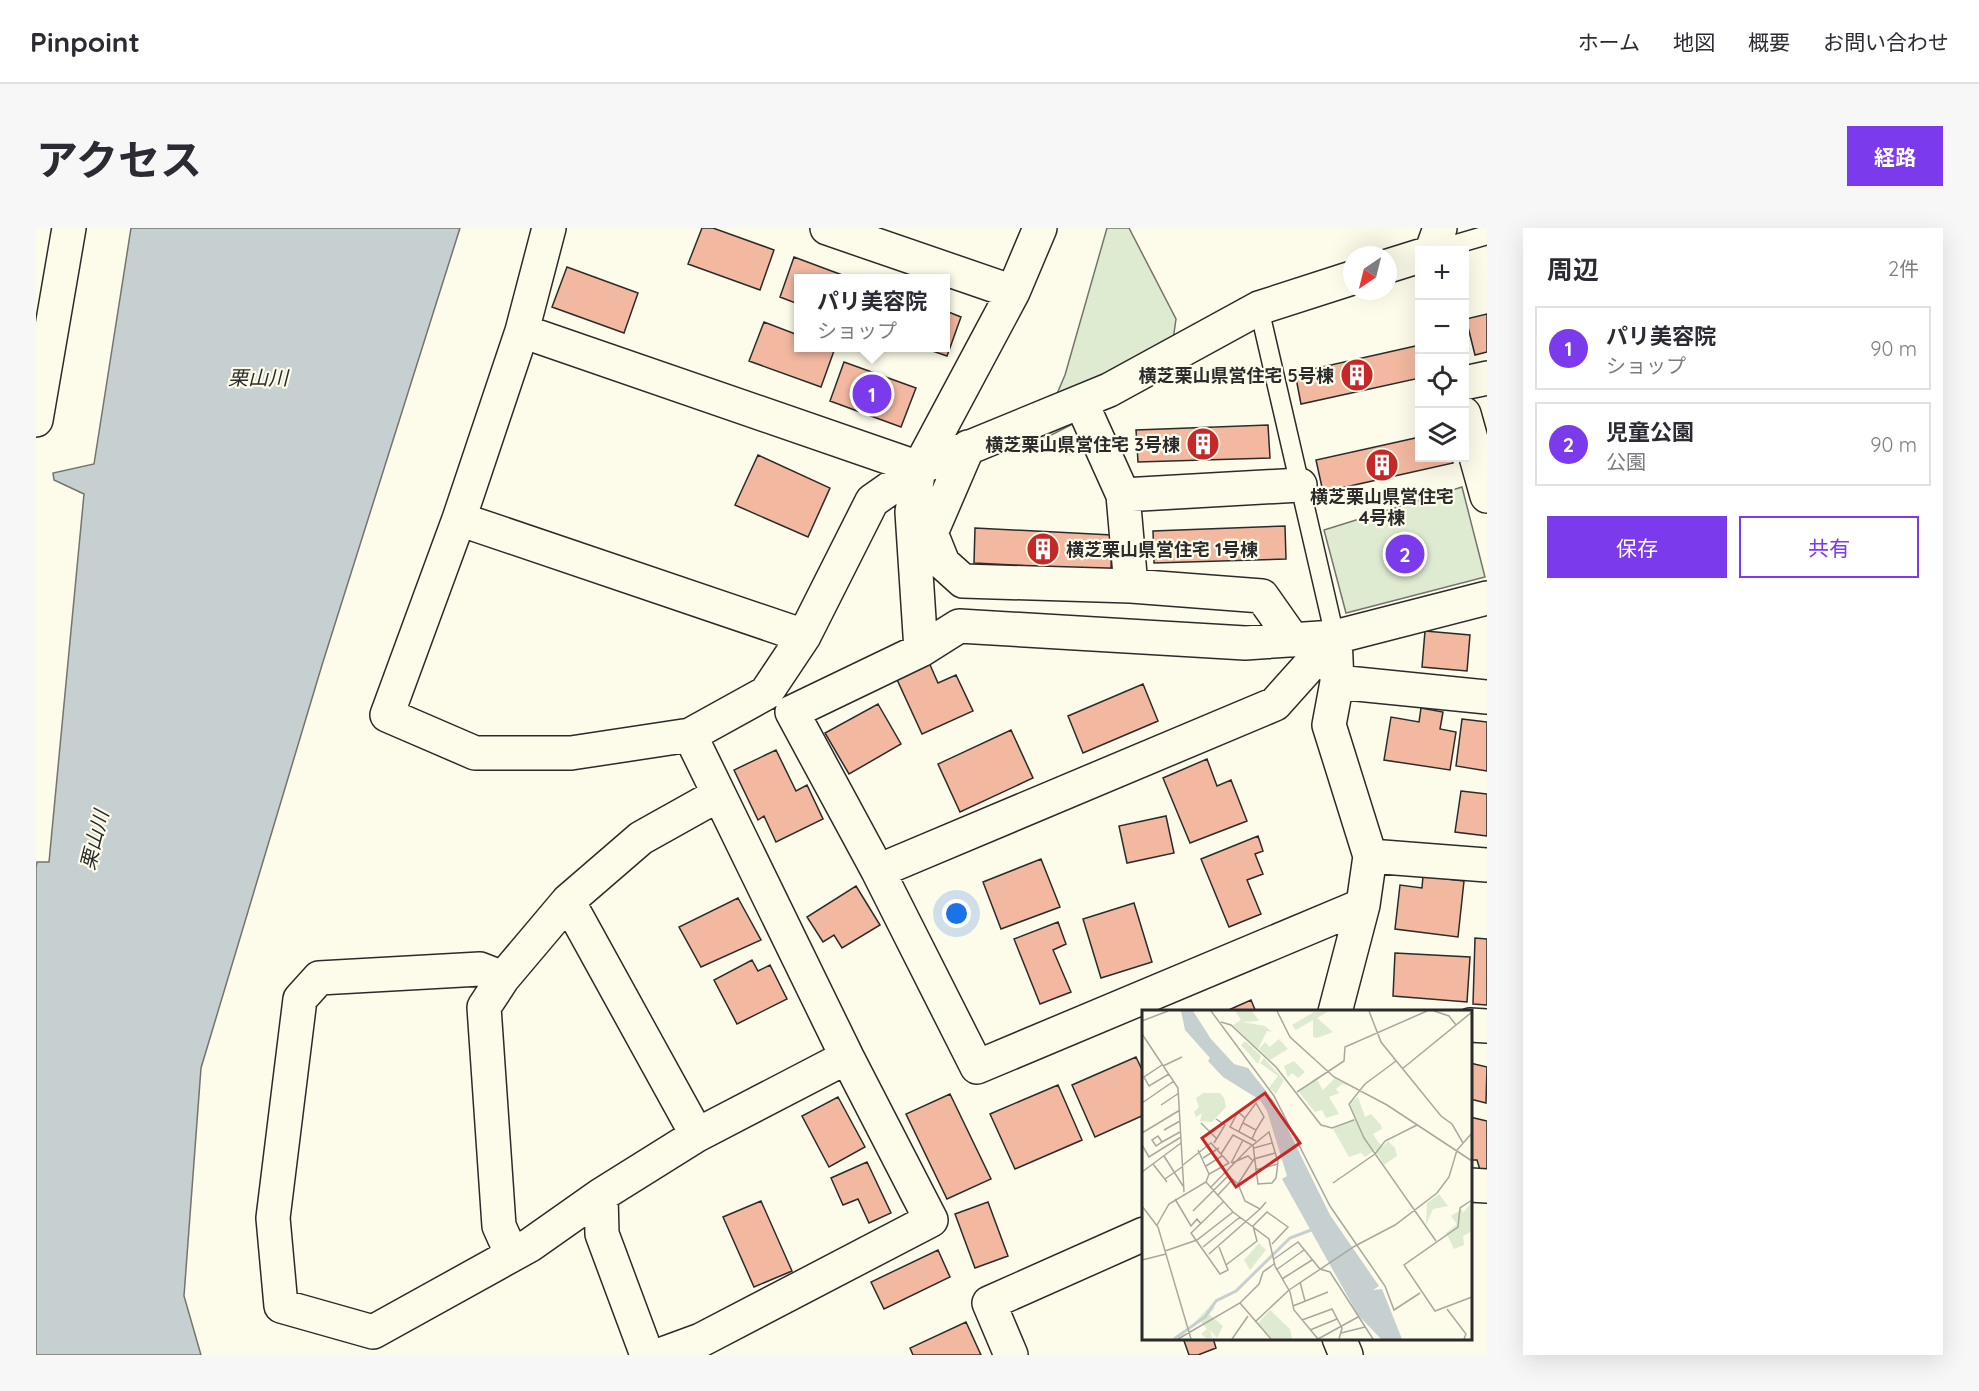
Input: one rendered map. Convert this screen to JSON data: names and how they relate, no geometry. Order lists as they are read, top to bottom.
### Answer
{
  "water": ["栗山川"],
  "places": {
    "building": [
      "横芝栗山県営住宅 5号棟",
      "横芝栗山県営住宅 3号棟",
      "横芝栗山県営住宅 4号棟",
      "横芝栗山県営住宅 1号棟"
    ]
  },
  "north": "bottom left",
  "page": {
    "header": "Pinpoint",
    "nav": [
      "ホーム",
      "地図",
      "概要",
      "お問い合わせ"
    ],
    "title": "アクセス",
    "buttons": [
      "経路",
      ["保存", "共有"]
    ],
    "heading": ["周辺", "2件"],
    "map_buttons": ["+", "−"],
    "popup": ["パリ美容院", "ショップ"],
    "list": [
      {
        "mark": "1",
        "name": "パリ美容院",
        "note": "ショップ",
        "value": "90 m"
      },
      {
        "mark": "2",
        "name": "児童公園",
        "note": "公園",
        "value": "90 m"
      }
    ],
    "pins": ["1", "2"]
  }
}
